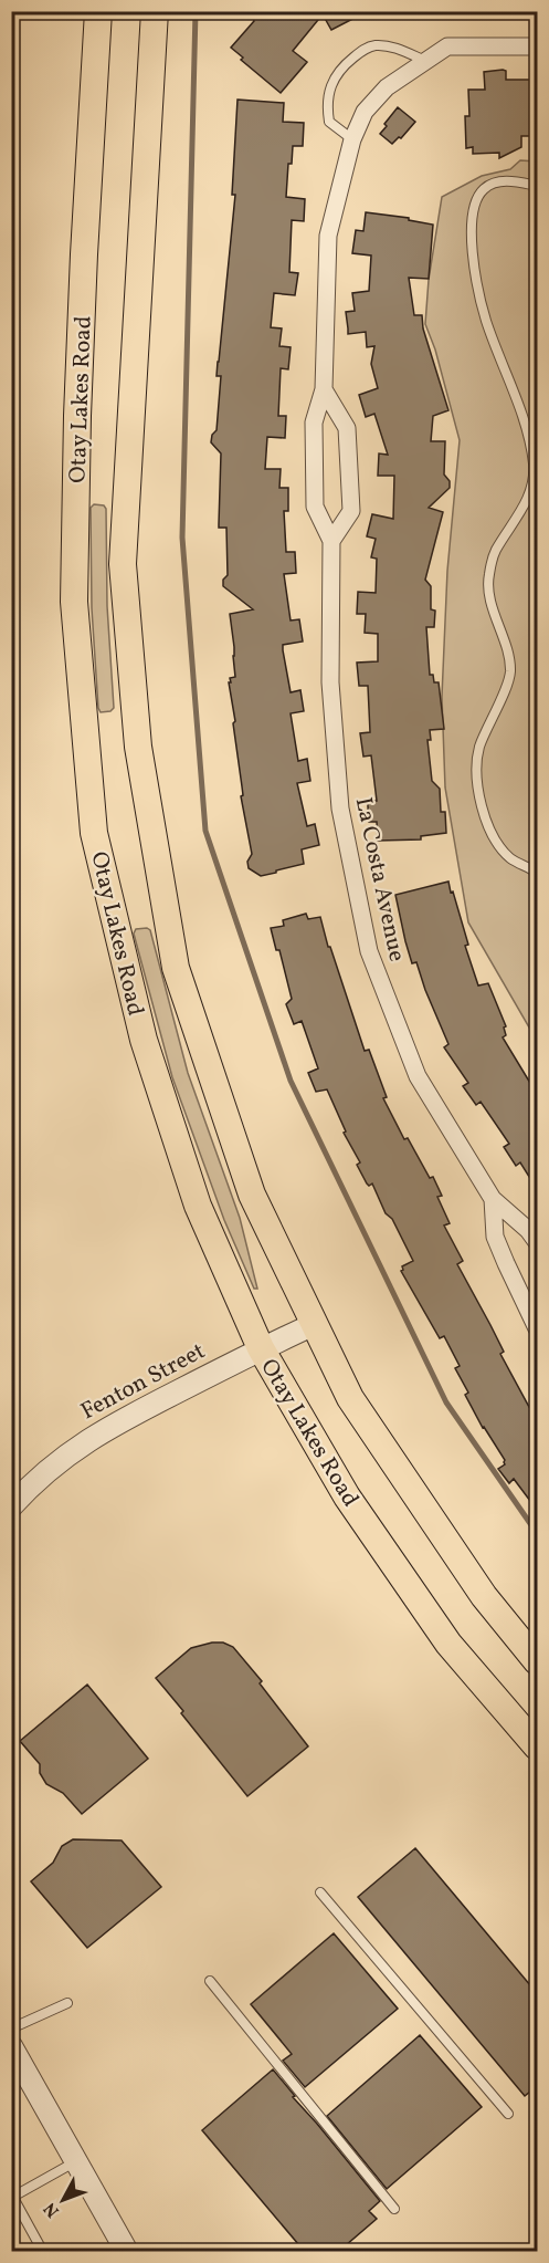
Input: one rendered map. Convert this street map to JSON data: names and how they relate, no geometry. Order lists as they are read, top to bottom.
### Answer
{
  "streets": {
    "main road": ["Otay Lakes Road"],
    "street": ["La Costa Avenue", "Fenton Street"]
  },
  "crossings": [
    ["Otay Lakes Road", "Fenton Street"]
  ],
  "north": "bottom left"
}
